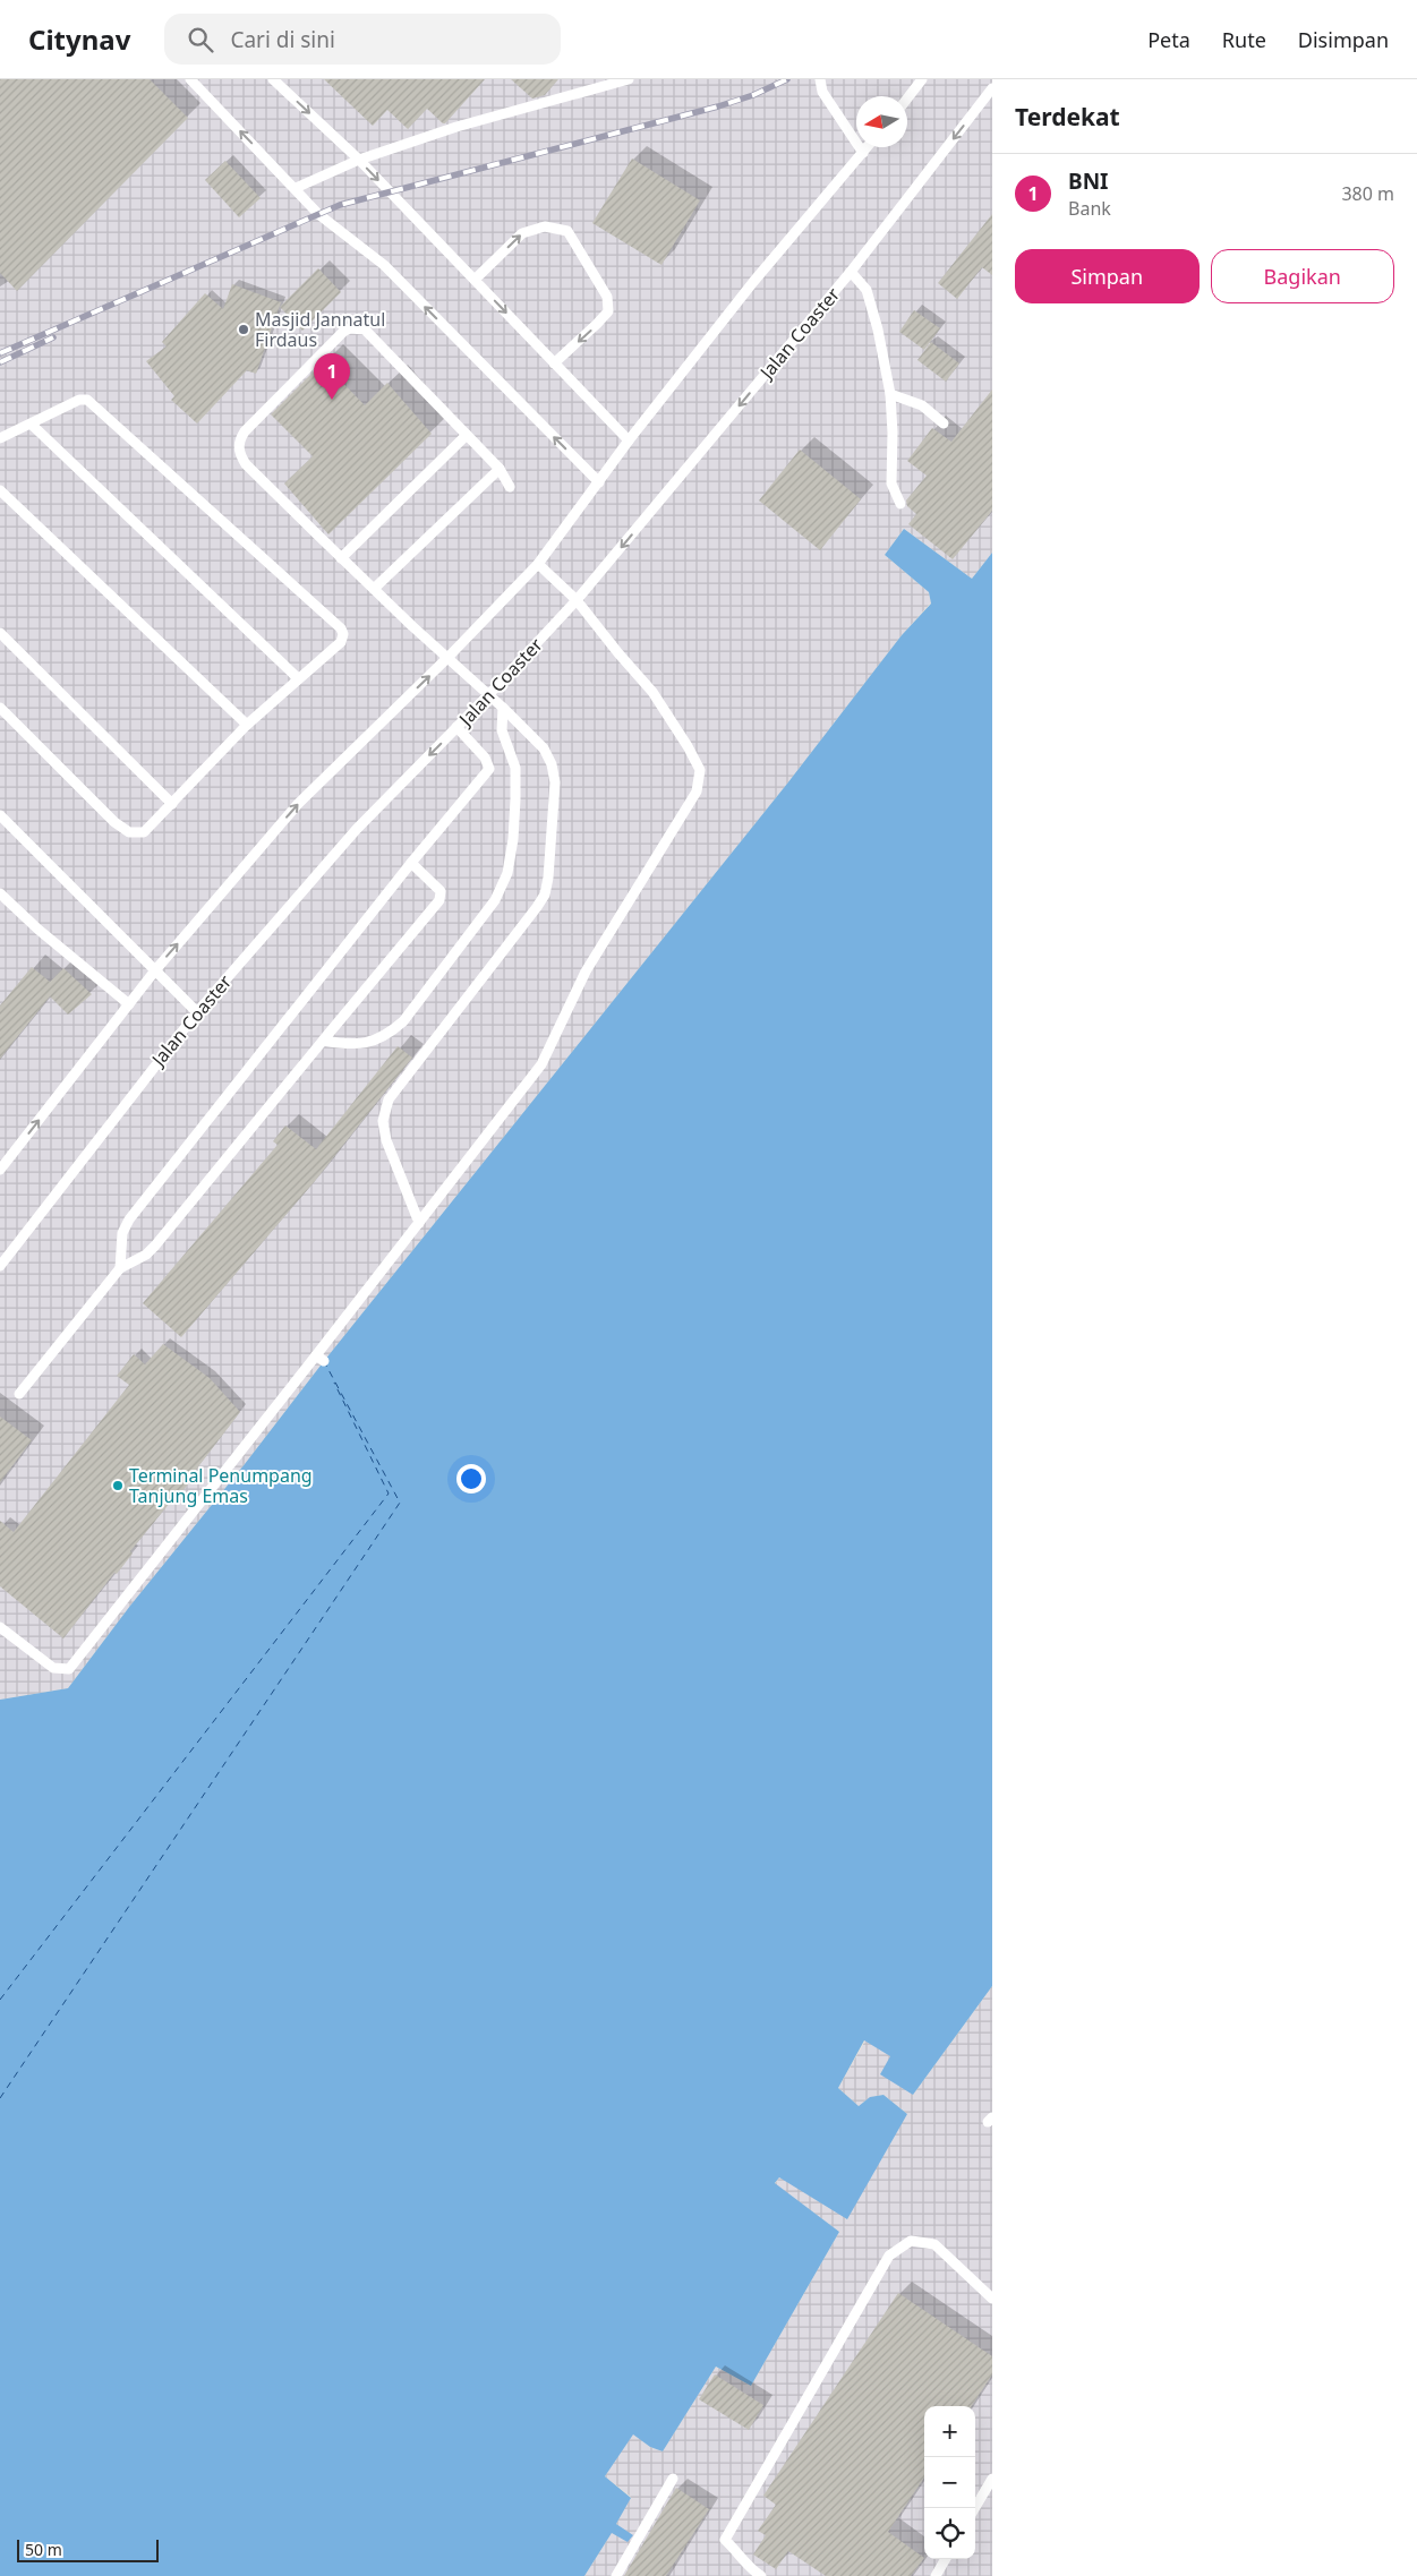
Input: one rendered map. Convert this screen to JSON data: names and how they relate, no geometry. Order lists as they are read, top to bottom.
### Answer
{
  "streets": {
    "lane": ["Jalan Coaster"]
  },
  "places": ["Masjid Jannatul Firdaus", "Terminal Penumpang Tanjung Emas"],
  "scale_bar": "50 m",
  "north": "left",
  "page": {
    "header": "Citynav",
    "search": "Cari di sini",
    "nav": ["Peta", "Rute", "Disimpan"],
    "heading": "Terdekat",
    "list": [
      {
        "mark": "1",
        "name": "BNI",
        "note": "Bank",
        "value": "380 m"
      }
    ],
    "buttons": ["Simpan", "Bagikan"],
    "pins": "1",
    "map_buttons": ["+", "−"],
    "scale": "50 m"
  }
}
